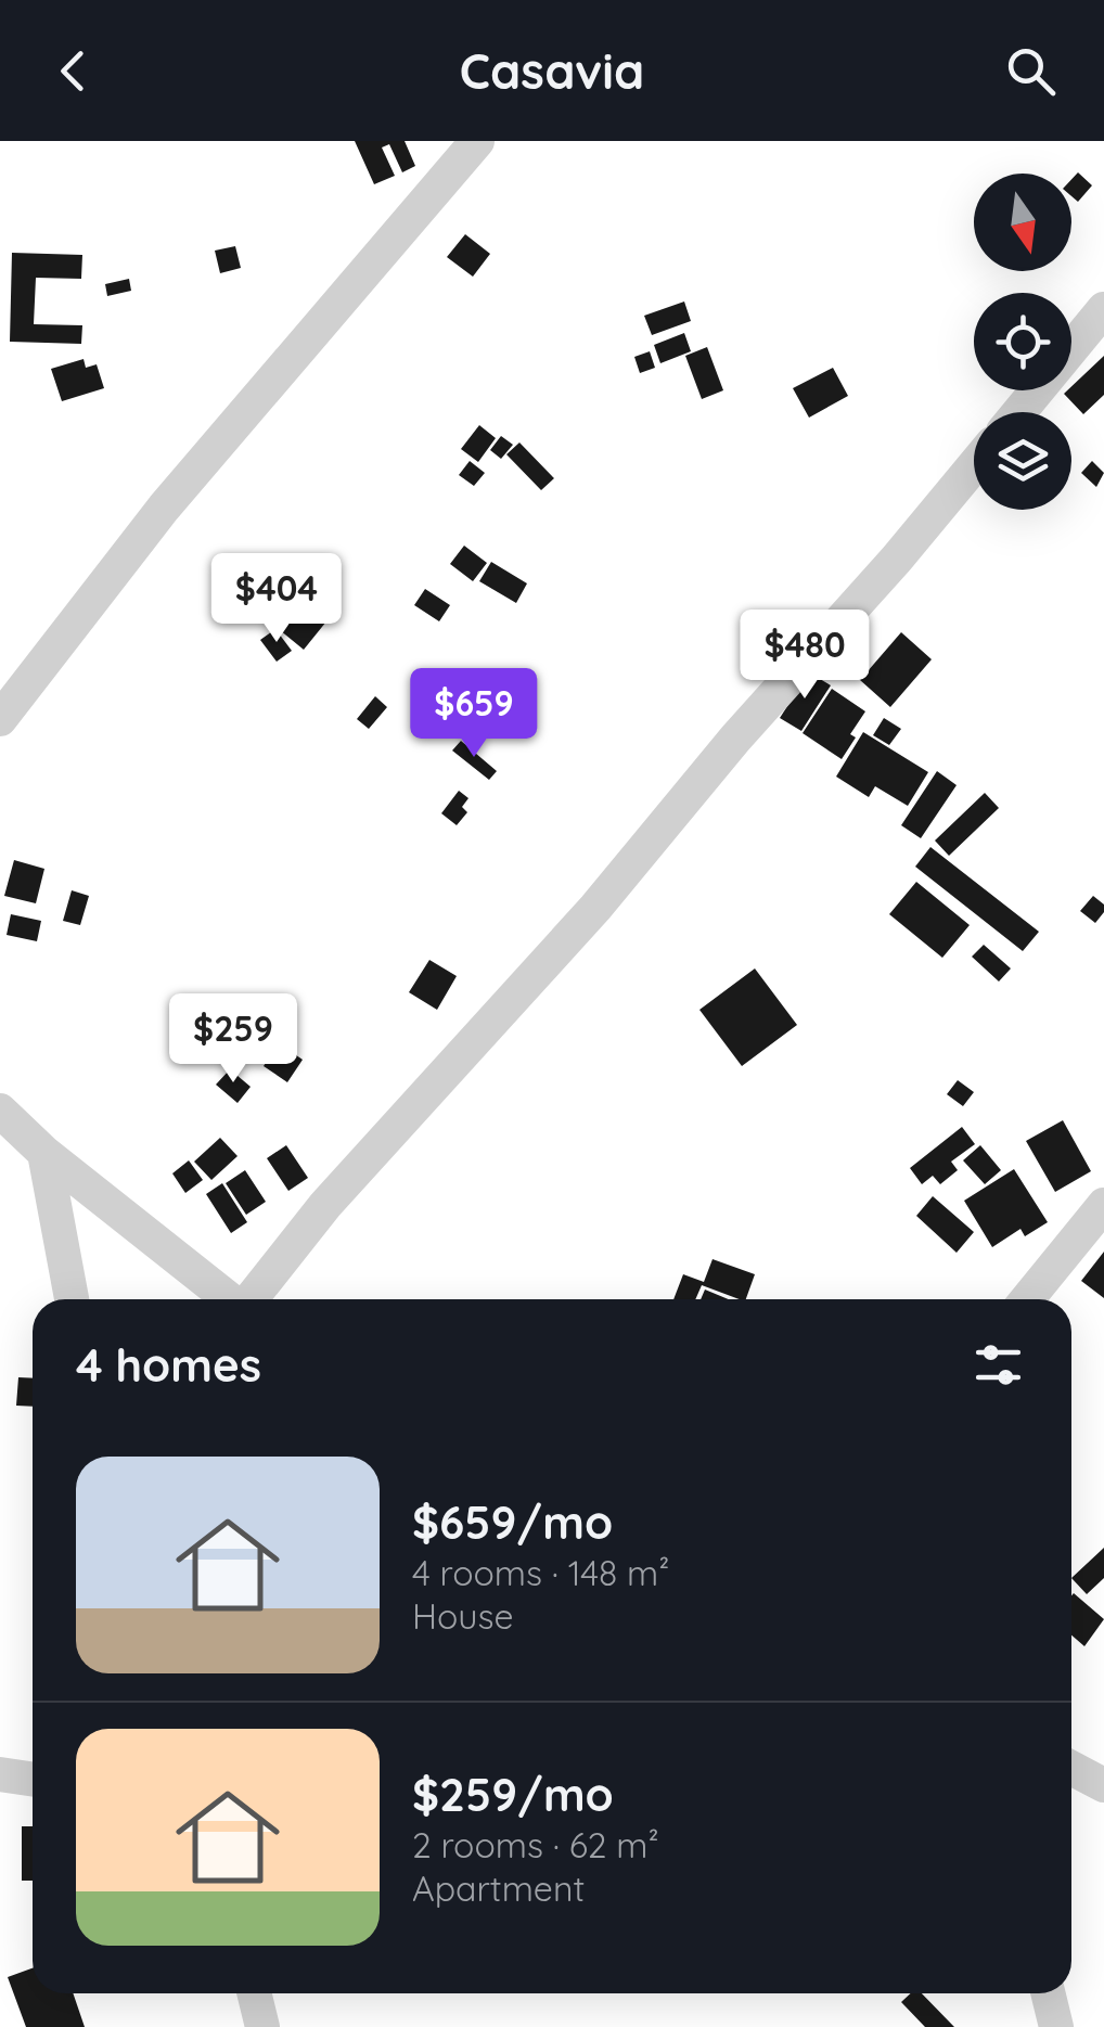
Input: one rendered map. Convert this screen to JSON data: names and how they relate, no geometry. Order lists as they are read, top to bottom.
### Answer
{
  "north": "bottom",
  "page": {
    "header": "Casavia",
    "price": [
      "$404",
      "$480",
      "$659",
      "$259"
    ],
    "heading": "4 homes",
    "list": [
      {
        "name": "$659/mo",
        "note": "4 rooms · 148 m² · House"
      },
      {
        "name": "$259/mo",
        "note": "2 rooms · 62 m² · Apartment"
      }
    ]
  }
}
